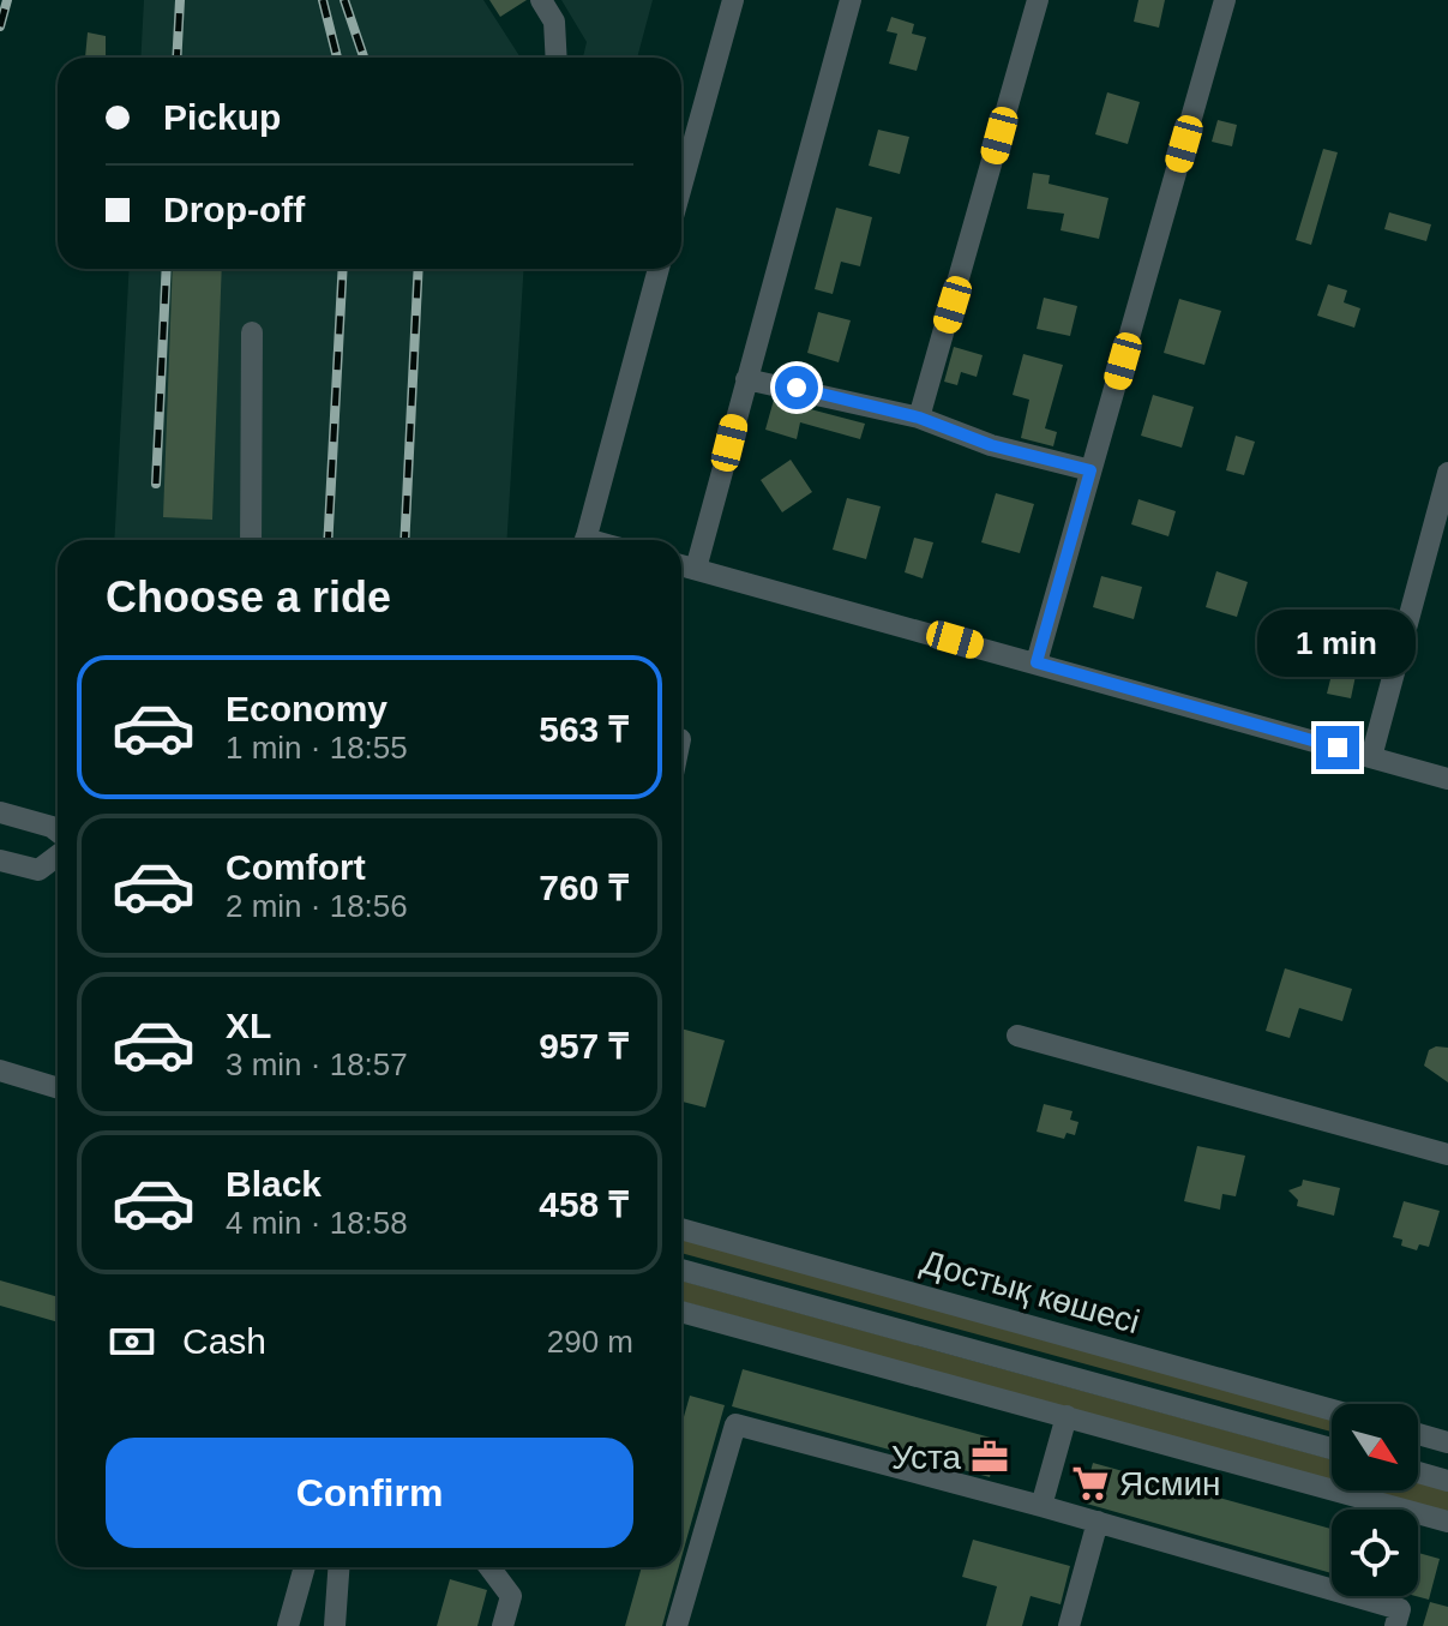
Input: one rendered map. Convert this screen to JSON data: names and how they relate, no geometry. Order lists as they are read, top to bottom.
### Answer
{
  "streets": {
    "street": ["Достық көшесі"]
  },
  "places": {
    "office": ["Уста"],
    "supermarket": ["Ясмин"]
  },
  "north": "bottom right",
  "page": {
    "banner": ["Pickup", "Drop-off"],
    "heading": "Choose a ride",
    "bubble": "1 min",
    "list": [
      {
        "name": "Economy",
        "note": "1 min · 18:55",
        "value": "563 ₸"
      },
      {
        "name": "Comfort",
        "note": "2 min · 18:56",
        "value": "760 ₸"
      },
      {
        "name": "XL",
        "note": "3 min · 18:57",
        "value": "957 ₸"
      },
      {
        "name": "Black",
        "note": "4 min · 18:58",
        "value": "458 ₸"
      }
    ],
    "pay": ["Cash", "290 m"],
    "buttons": "Confirm"
  }
}
